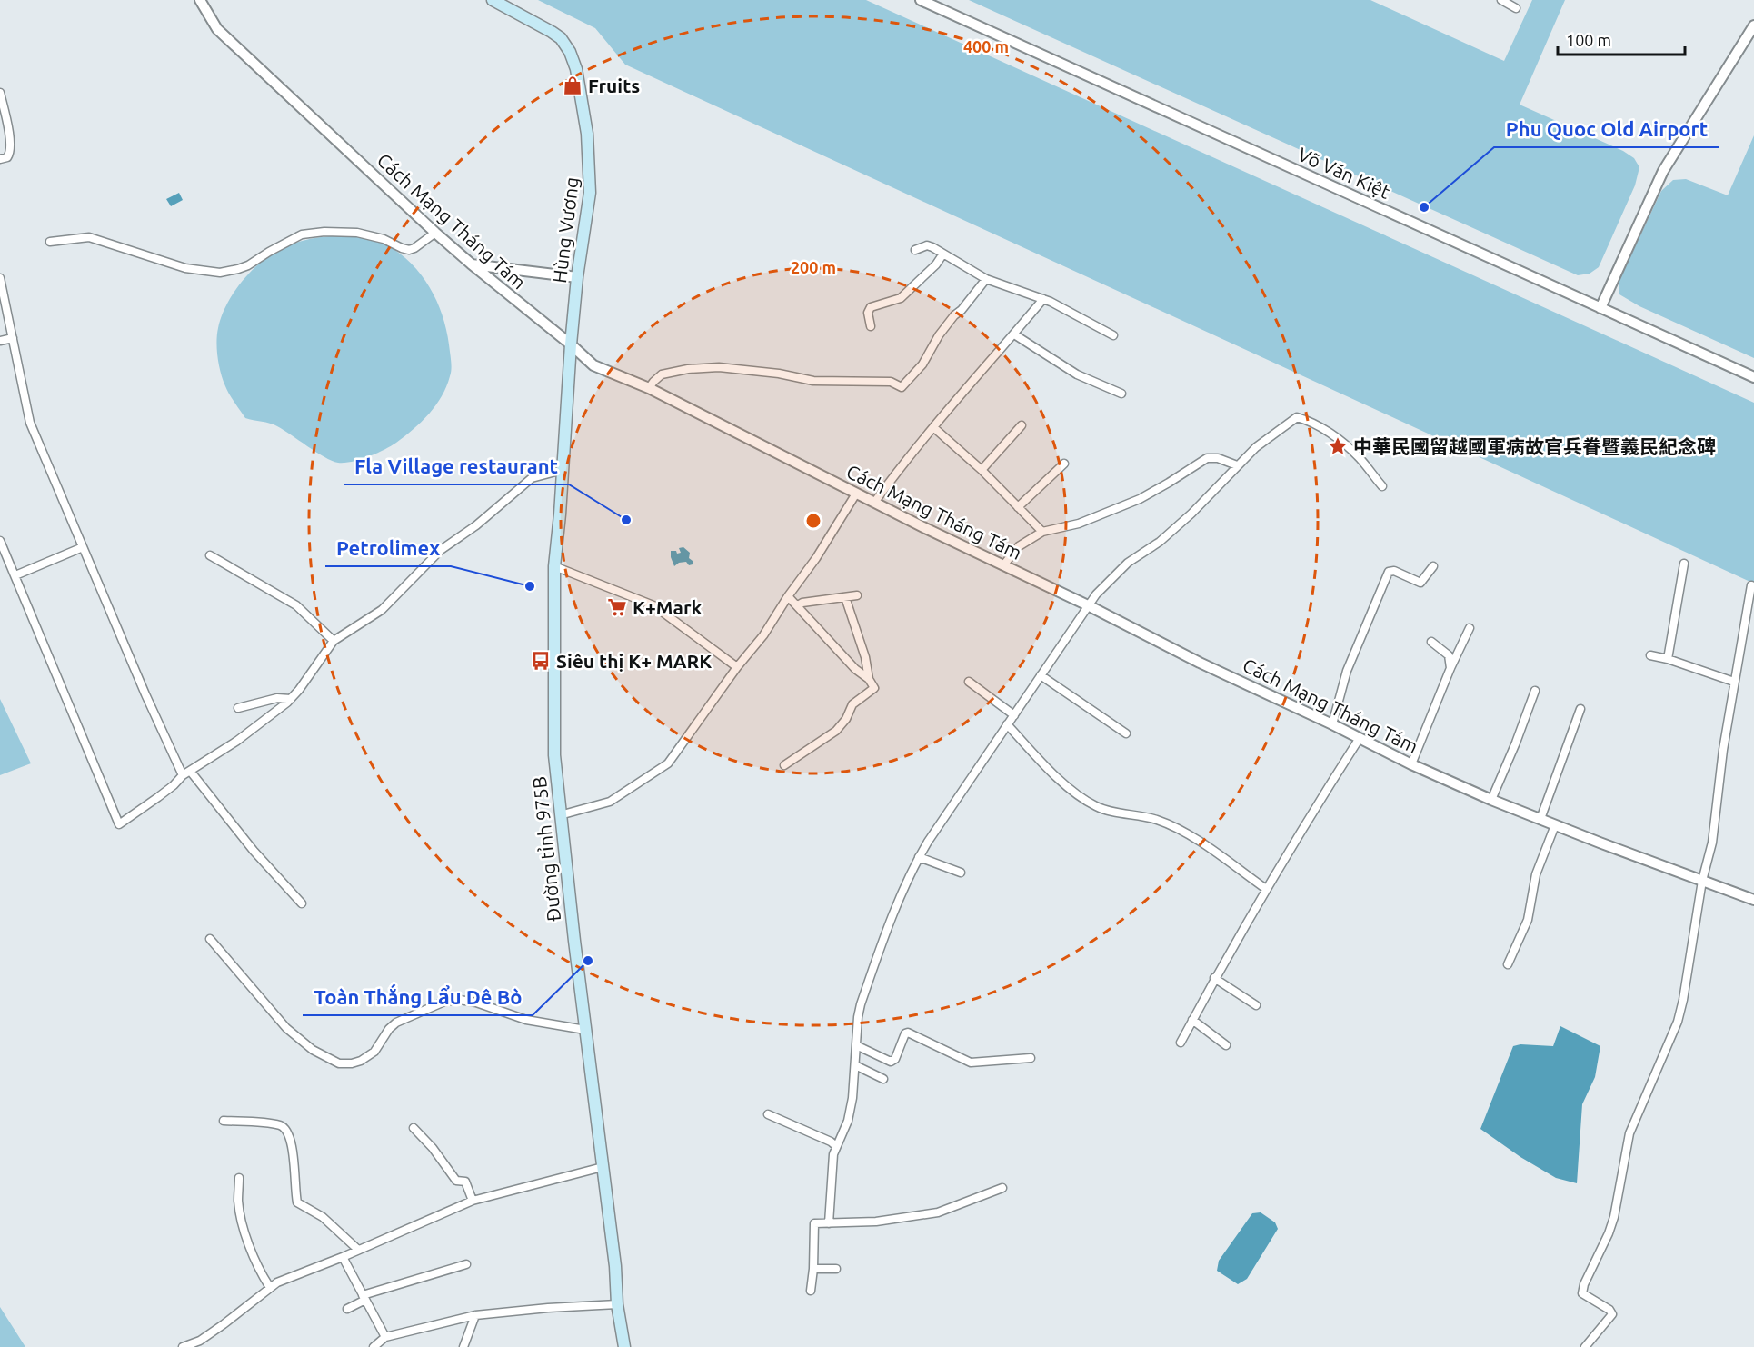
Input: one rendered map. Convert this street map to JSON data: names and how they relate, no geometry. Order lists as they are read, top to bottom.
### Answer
{
  "streets": {
    "main road": ["Hùng Vương", "Đường tỉnh 975B"],
    "street": ["Võ Văn Kiệt", "Cách Mạng Tháng Tám"]
  },
  "crossings": [
    ["Cách Mạng Tháng Tám", "Hùng Vương"],
    ["Cách Mạng Tháng Tám", "Đường tỉnh 975B"],
    ["Hùng Vương", "Đường tỉnh 975B"]
  ],
  "places": {
    "shop": ["Fruits"],
    "other": [
      "Phu Quoc Old Airport",
      "Fla Village restaurant",
      "Petrolimex",
      "Toàn Thắng Lẩu Dê Bò"
    ],
    "place": ["中華民國留越國軍病故官兵眷暨義民紀念碑"],
    "supermarket": ["K+Mark"],
    "bus stop": ["Siêu thị K+ MARK"]
  },
  "scale_bar": "100 m",
  "rings": ["400 m", "200 m"]
}
